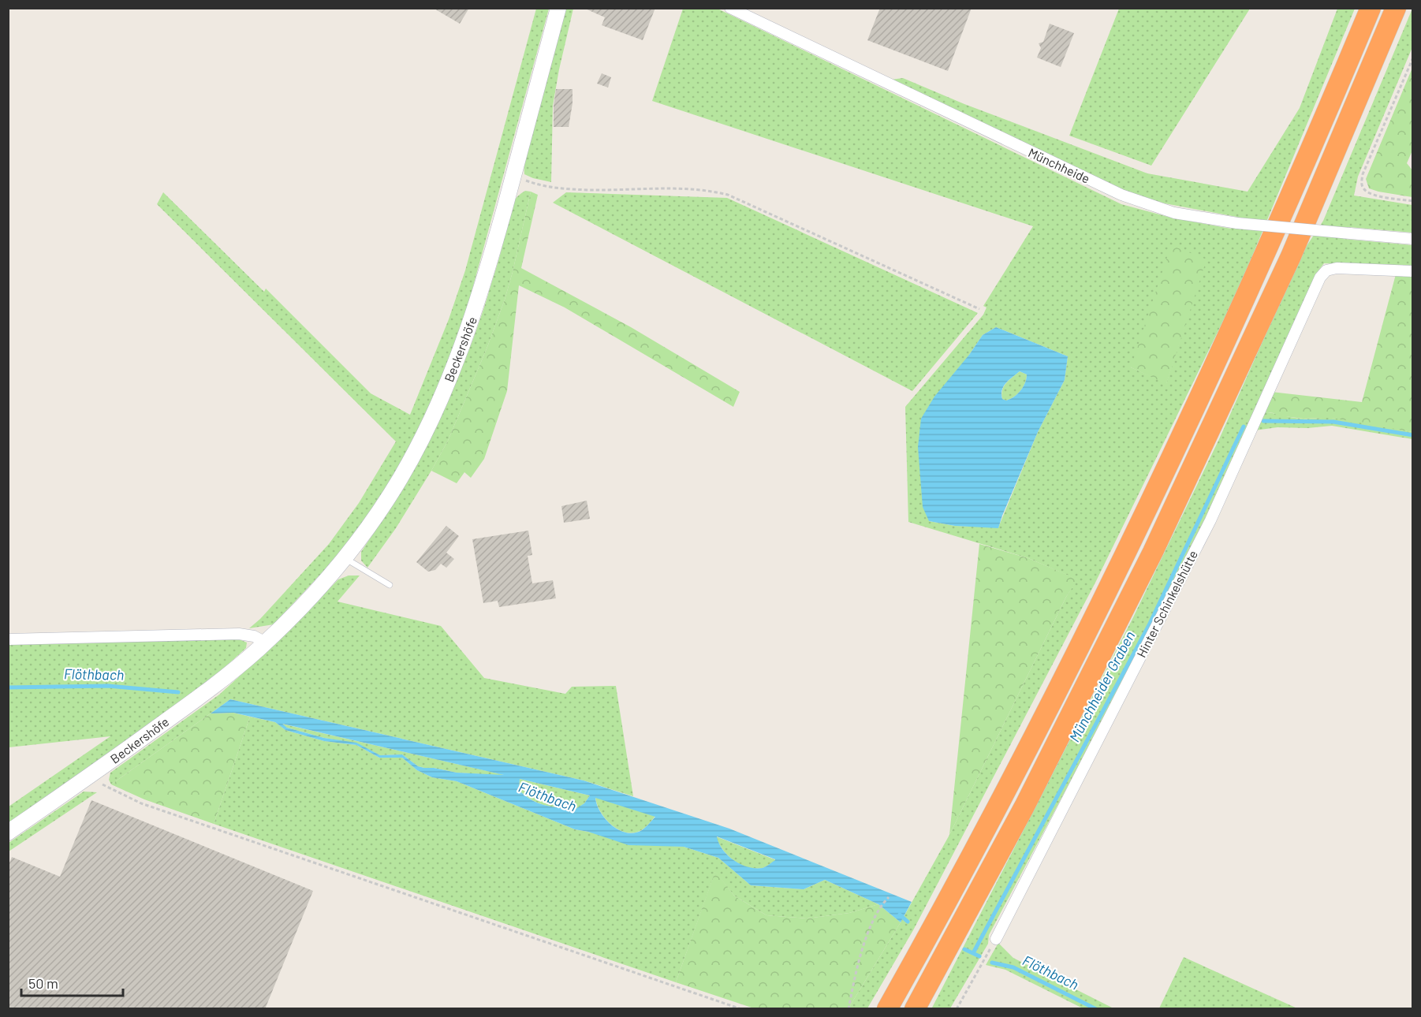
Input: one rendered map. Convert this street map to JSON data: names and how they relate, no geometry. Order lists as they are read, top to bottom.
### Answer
{
  "streets": {
    "street": ["Münchheide", "Beckershöfe", "Hinter Schinkelshütte"]
  },
  "water": ["Flöthbach", "Münchheider Graben"],
  "scale_bar": "50 m"
}
